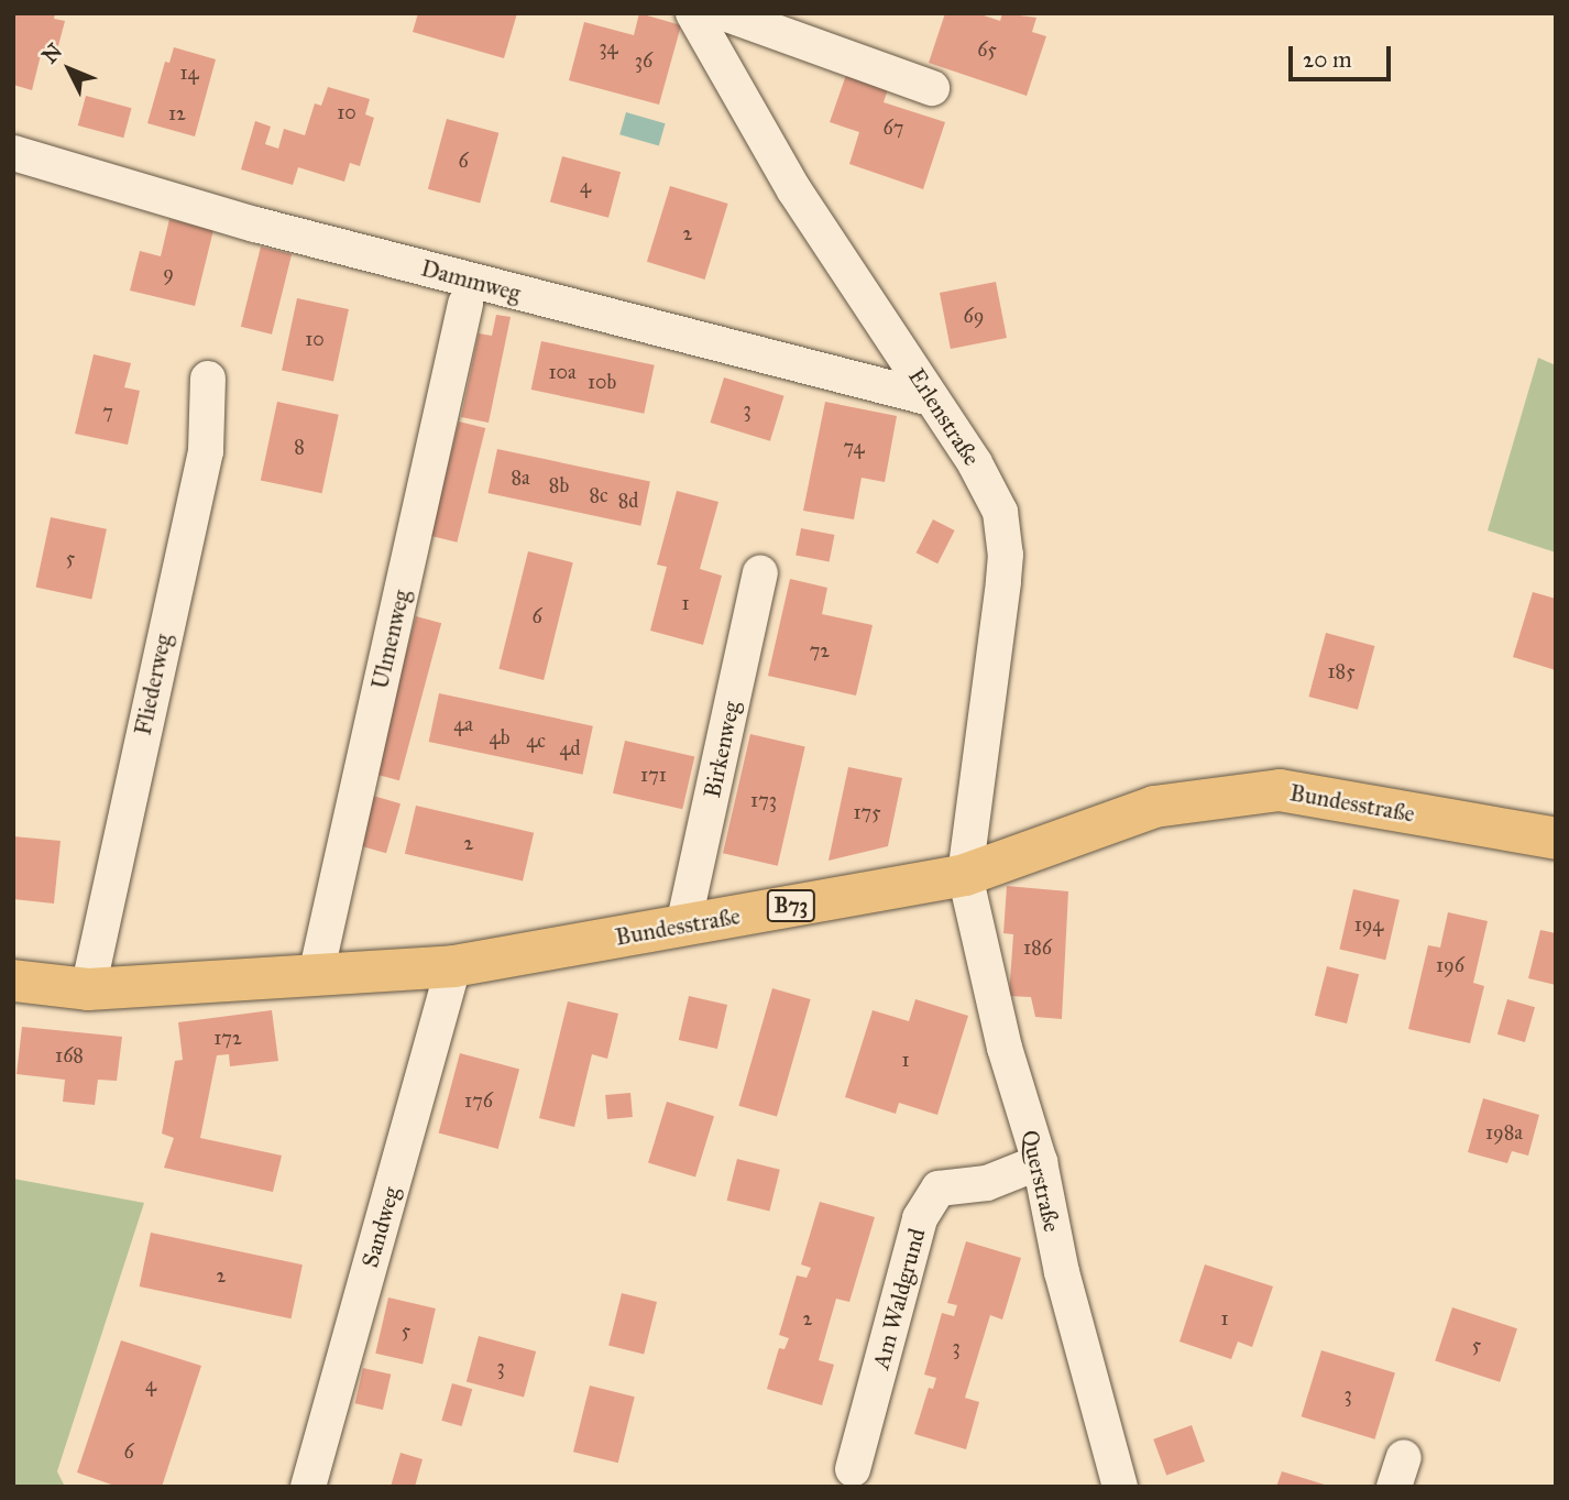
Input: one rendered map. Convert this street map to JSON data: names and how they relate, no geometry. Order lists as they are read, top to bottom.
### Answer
{
  "streets": {
    "main road": ["Bundesstraße", "B73"],
    "street": [
      "Dammweg",
      "Erlenstraße",
      "Ulmenweg",
      "Fliederweg",
      "Birkenweg",
      "Querstraße",
      "Sandweg",
      "Am Waldgrund"
    ]
  },
  "crossings": [
    ["Dammweg", "Erlenstraße"],
    ["Erlenstraße", "Bundesstraße"],
    ["Erlenstraße", "Querstraße"],
    ["Ulmenweg", "Bundesstraße"],
    ["Fliederweg", "Bundesstraße"],
    ["Birkenweg", "Bundesstraße"],
    ["Bundesstraße", "Querstraße"],
    ["Bundesstraße", "Sandweg"],
    ["Querstraße", "Am Waldgrund"]
  ],
  "house_numbers": [
    "34",
    "65",
    "36",
    "14",
    "10",
    "12",
    "67",
    "6",
    "4",
    "2",
    "9",
    "69",
    "10",
    "10a",
    "10b",
    "3",
    "7",
    "8",
    "74",
    "8a",
    "8b",
    "8c",
    "8d",
    "5",
    "1",
    "6",
    "72",
    "185",
    "4a",
    "4b",
    "4c",
    "4d",
    "171",
    "173",
    "175",
    "2",
    "194",
    "186",
    "196",
    "172",
    "168",
    "1",
    "176",
    "198a",
    "2",
    "2",
    "1",
    "5",
    "5",
    "3",
    "3",
    "4",
    "3",
    "6"
  ],
  "scale_bar": "20 m",
  "north": "top left"
}
